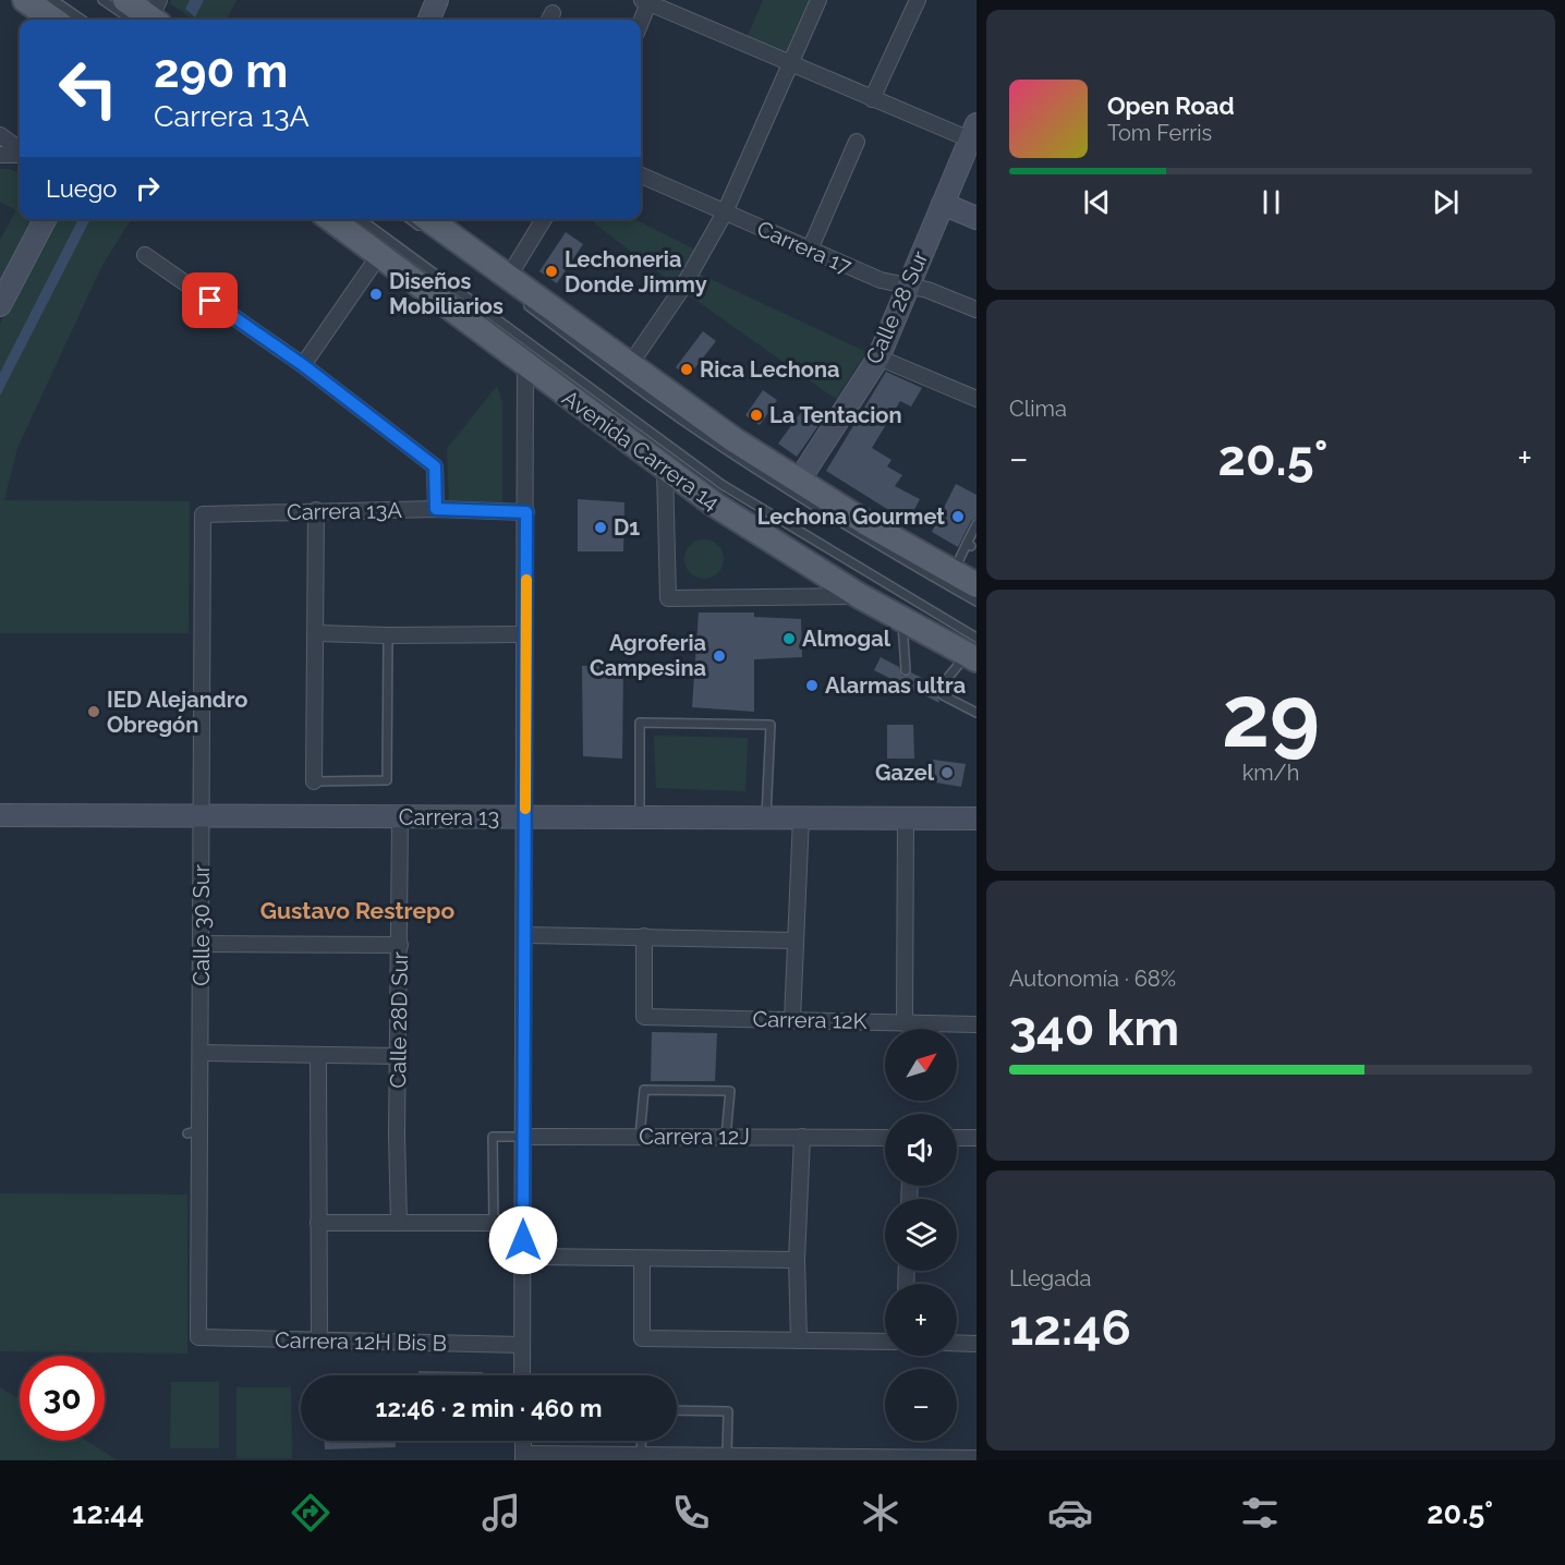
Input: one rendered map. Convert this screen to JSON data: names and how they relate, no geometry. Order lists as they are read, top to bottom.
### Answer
{
  "streets": {
    "main road": ["Avenida Carrera 14"],
    "street": [
      "Carrera 17",
      "Calle 28 Sur",
      "Carrera 13A",
      "Carrera 13",
      "Calle 30 Sur",
      "Calle 28D Sur",
      "Carrera 12K",
      "Carrera 12J",
      "Carrera 12H Bis B"
    ]
  },
  "crossings": [
    ["Carrera 17", "Calle 28 Sur"],
    ["Carrera 13A", "Calle 30 Sur"],
    ["Carrera 13", "Calle 30 Sur"],
    ["Carrera 13", "Calle 28D Sur"],
    ["Calle 30 Sur", "Carrera 12H Bis B"]
  ],
  "districts": ["Gustavo Restrepo"],
  "places": [
    "Lechoneria Donde Jimmy",
    "Diseños Mobiliarios",
    "Rica Lechona",
    "La Tentacion",
    "Lechona Gourmet",
    "D1",
    "Almogal",
    "Agroferia Campesina",
    "Alarmas ultra",
    "IED Alejandro Obregón",
    "Gazel"
  ],
  "north": "top right",
  "page": {
    "turn": ["290 m", "Carrera 13A"],
    "song": ["Open Road", "Tom Ferris"],
    "then": "Luego",
    "tile": [
      "Clima",
      ["29", "km/h"],
      ["Autonomía · 68%", "340 km"],
      ["Llegada", "12:46"]
    ],
    "heat": ["−", "20.5°", "+"],
    "map_buttons": ["+", "−"],
    "limit": "30",
    "trip": "12:46 · 2 min · 460 m",
    "tabs": ["12:44", "20.5°"]
  }
}
